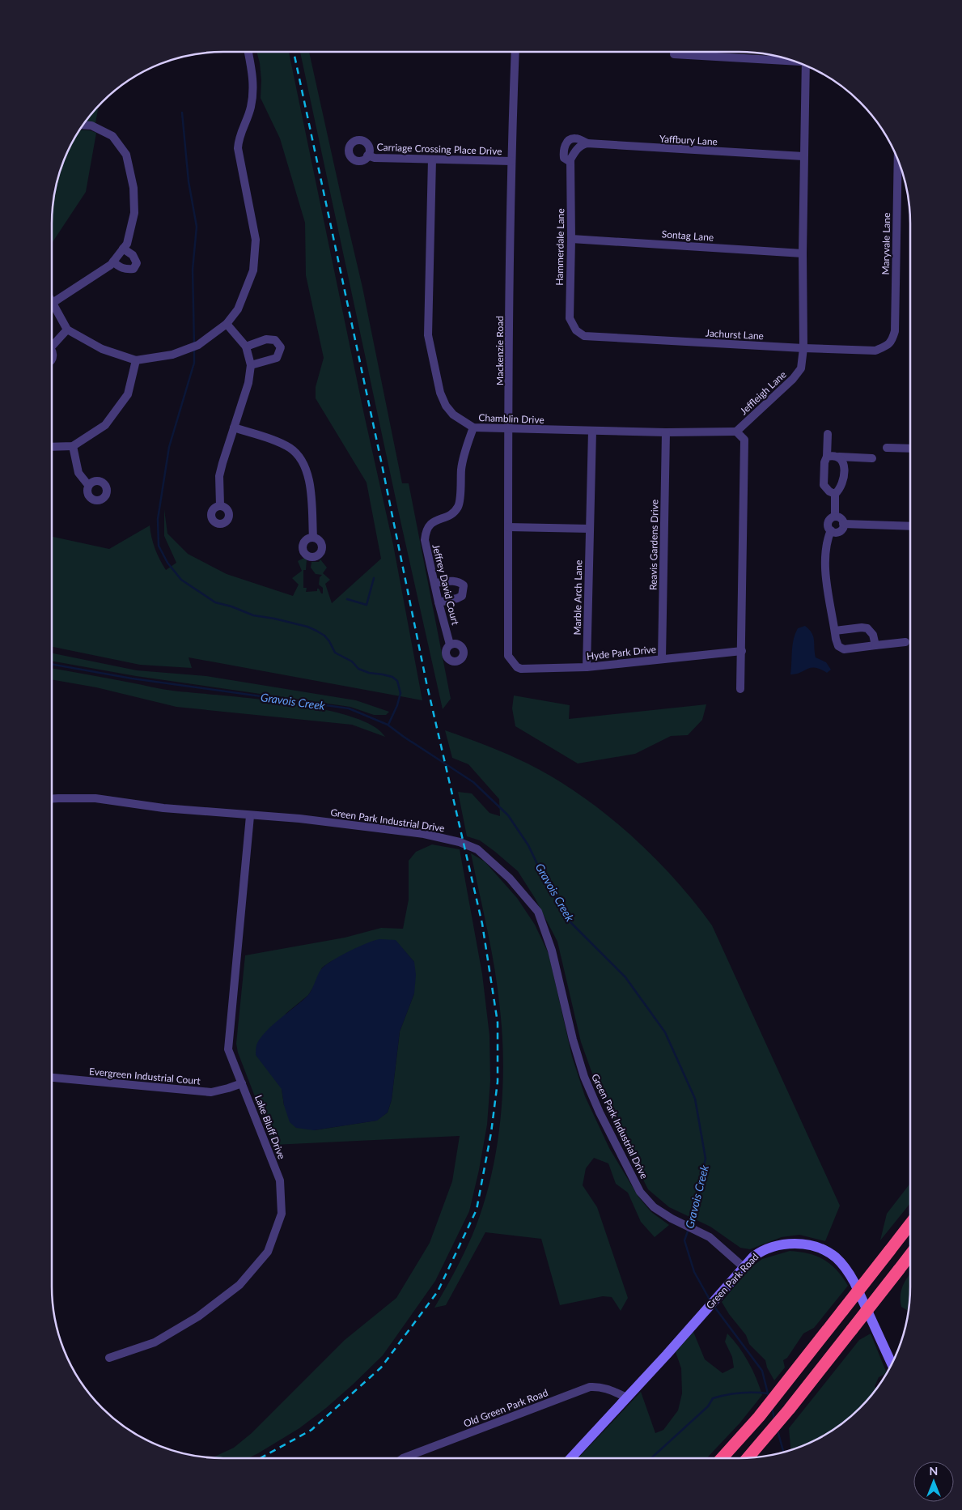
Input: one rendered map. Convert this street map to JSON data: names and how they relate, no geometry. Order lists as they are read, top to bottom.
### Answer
{
  "streets": {
    "street": [
      "Yaffbury Lane",
      "Carriage Crossing Place Drive",
      "Sontag Lane",
      "Maryvale Lane",
      "Hammerdale Lane",
      "Jachurst Lane",
      "Mackenzie Road",
      "Jeffleigh Lane",
      "Chamblin Drive",
      "Reavis Gardens Drive",
      "Jeffrey David Court",
      "Marble Arch Lane",
      "Hyde Park Drive",
      "Green Park Industrial Drive",
      "Evergreen Industrial Court",
      "Lake Bluff Drive",
      "Green Park Road",
      "Old Green Park Road"
    ]
  },
  "crossings": [
    ["Yaffbury Lane", "Hammerdale Lane"],
    ["Yaffbury Lane", "Jeffleigh Lane"],
    ["Carriage Crossing Place Drive", "Mackenzie Road"],
    ["Carriage Crossing Place Drive", "Chamblin Drive"],
    ["Sontag Lane", "Hammerdale Lane"],
    ["Sontag Lane", "Jeffleigh Lane"],
    ["Maryvale Lane", "Jachurst Lane"],
    ["Hammerdale Lane", "Jachurst Lane"],
    ["Jachurst Lane", "Jeffleigh Lane"],
    ["Mackenzie Road", "Chamblin Drive"],
    ["Mackenzie Road", "Hyde Park Drive"],
    ["Jeffleigh Lane", "Chamblin Drive"],
    ["Chamblin Drive", "Reavis Gardens Drive"],
    ["Chamblin Drive", "Jeffrey David Court"],
    ["Chamblin Drive", "Marble Arch Lane"],
    ["Reavis Gardens Drive", "Hyde Park Drive"],
    ["Marble Arch Lane", "Hyde Park Drive"],
    ["Green Park Industrial Drive", "Lake Bluff Drive"],
    ["Green Park Industrial Drive", "Green Park Road"],
    ["Evergreen Industrial Court", "Lake Bluff Drive"],
    ["Green Park Road", "Old Green Park Road"]
  ],
  "water": ["Gravois Creek"],
  "north": "top"
}
